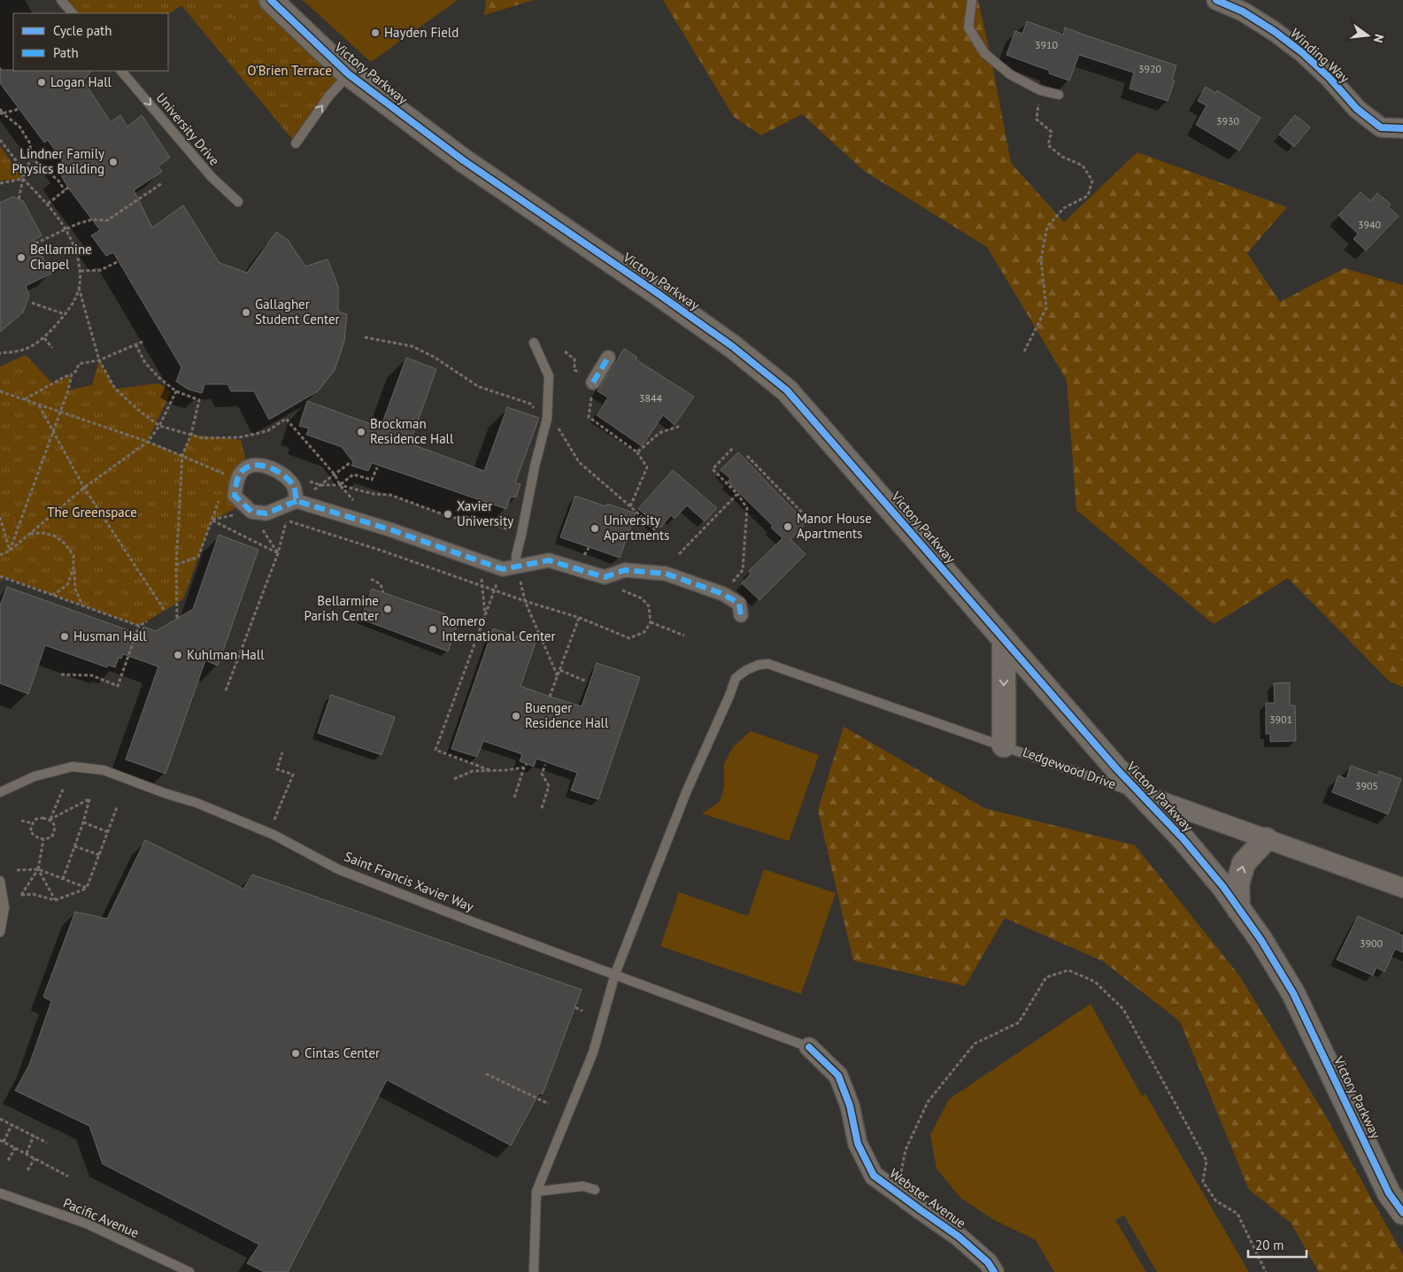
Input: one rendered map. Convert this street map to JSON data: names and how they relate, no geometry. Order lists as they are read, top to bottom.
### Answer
{
  "streets": {
    "street": [
      "Winding Way",
      "Victory Parkway",
      "Ledgewood Drive",
      "Webster Avenue"
    ],
    "lane": ["University Drive", "Saint Francis Xavier Way", "Pacific Avenue"]
  },
  "crossings": [
    ["Victory Parkway", "Ledgewood Drive"],
    ["Ledgewood Drive", "Saint Francis Xavier Way"],
    ["Saint Francis Xavier Way", "Webster Avenue"]
  ],
  "one_way": ["University Drive"],
  "parks": ["O’Brien Terrace", "The Greenspace"],
  "places": [
    "Hayden Field",
    "Logan Hall",
    "Lindner Family Physics Building",
    "Bellarmine Chapel",
    "Gallagher Student Center",
    "Brockman Residence Hall",
    "Xavier University",
    "Manor House Apartments",
    "University Apartments",
    "Bellarmine Parish Center",
    "Romero International Center",
    "Husman Hall",
    "Kuhlman Hall",
    "Buenger Residence Hall",
    "Cintas Center"
  ],
  "house_numbers": [
    "3910",
    "3920",
    "3930",
    "3940",
    "3844",
    "3901",
    "3905",
    "3900"
  ],
  "legend": ["Cycle path", "Path"],
  "scale_bar": "20 m",
  "north": "right"
}
